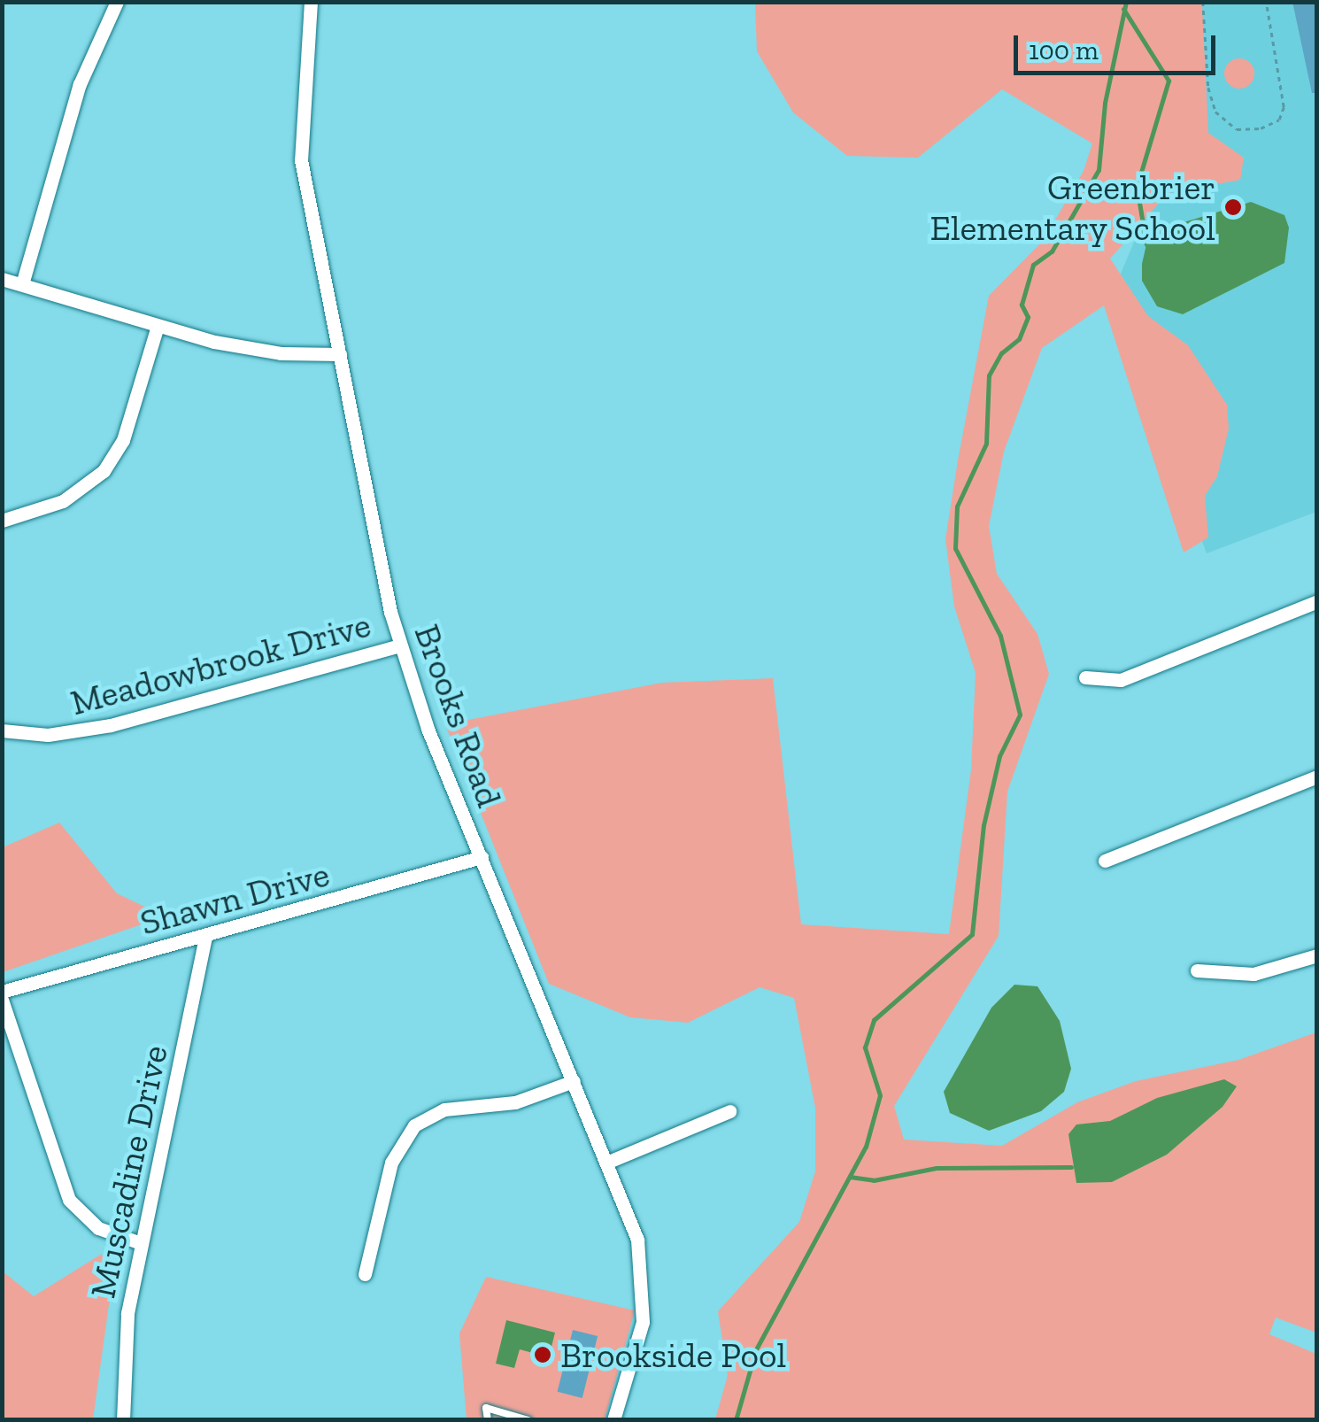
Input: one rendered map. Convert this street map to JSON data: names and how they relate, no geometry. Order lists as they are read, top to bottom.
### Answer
{
  "streets": {
    "street": [
      "Meadowbrook Drive",
      "Brooks Road",
      "Shawn Drive",
      "Muscadine Drive"
    ]
  },
  "crossings": [
    ["Meadowbrook Drive", "Brooks Road"],
    ["Brooks Road", "Shawn Drive"],
    ["Shawn Drive", "Muscadine Drive"]
  ],
  "places": ["Greenbrier Elementary School", "Brookside Pool"],
  "scale_bar": "100 m"
}
